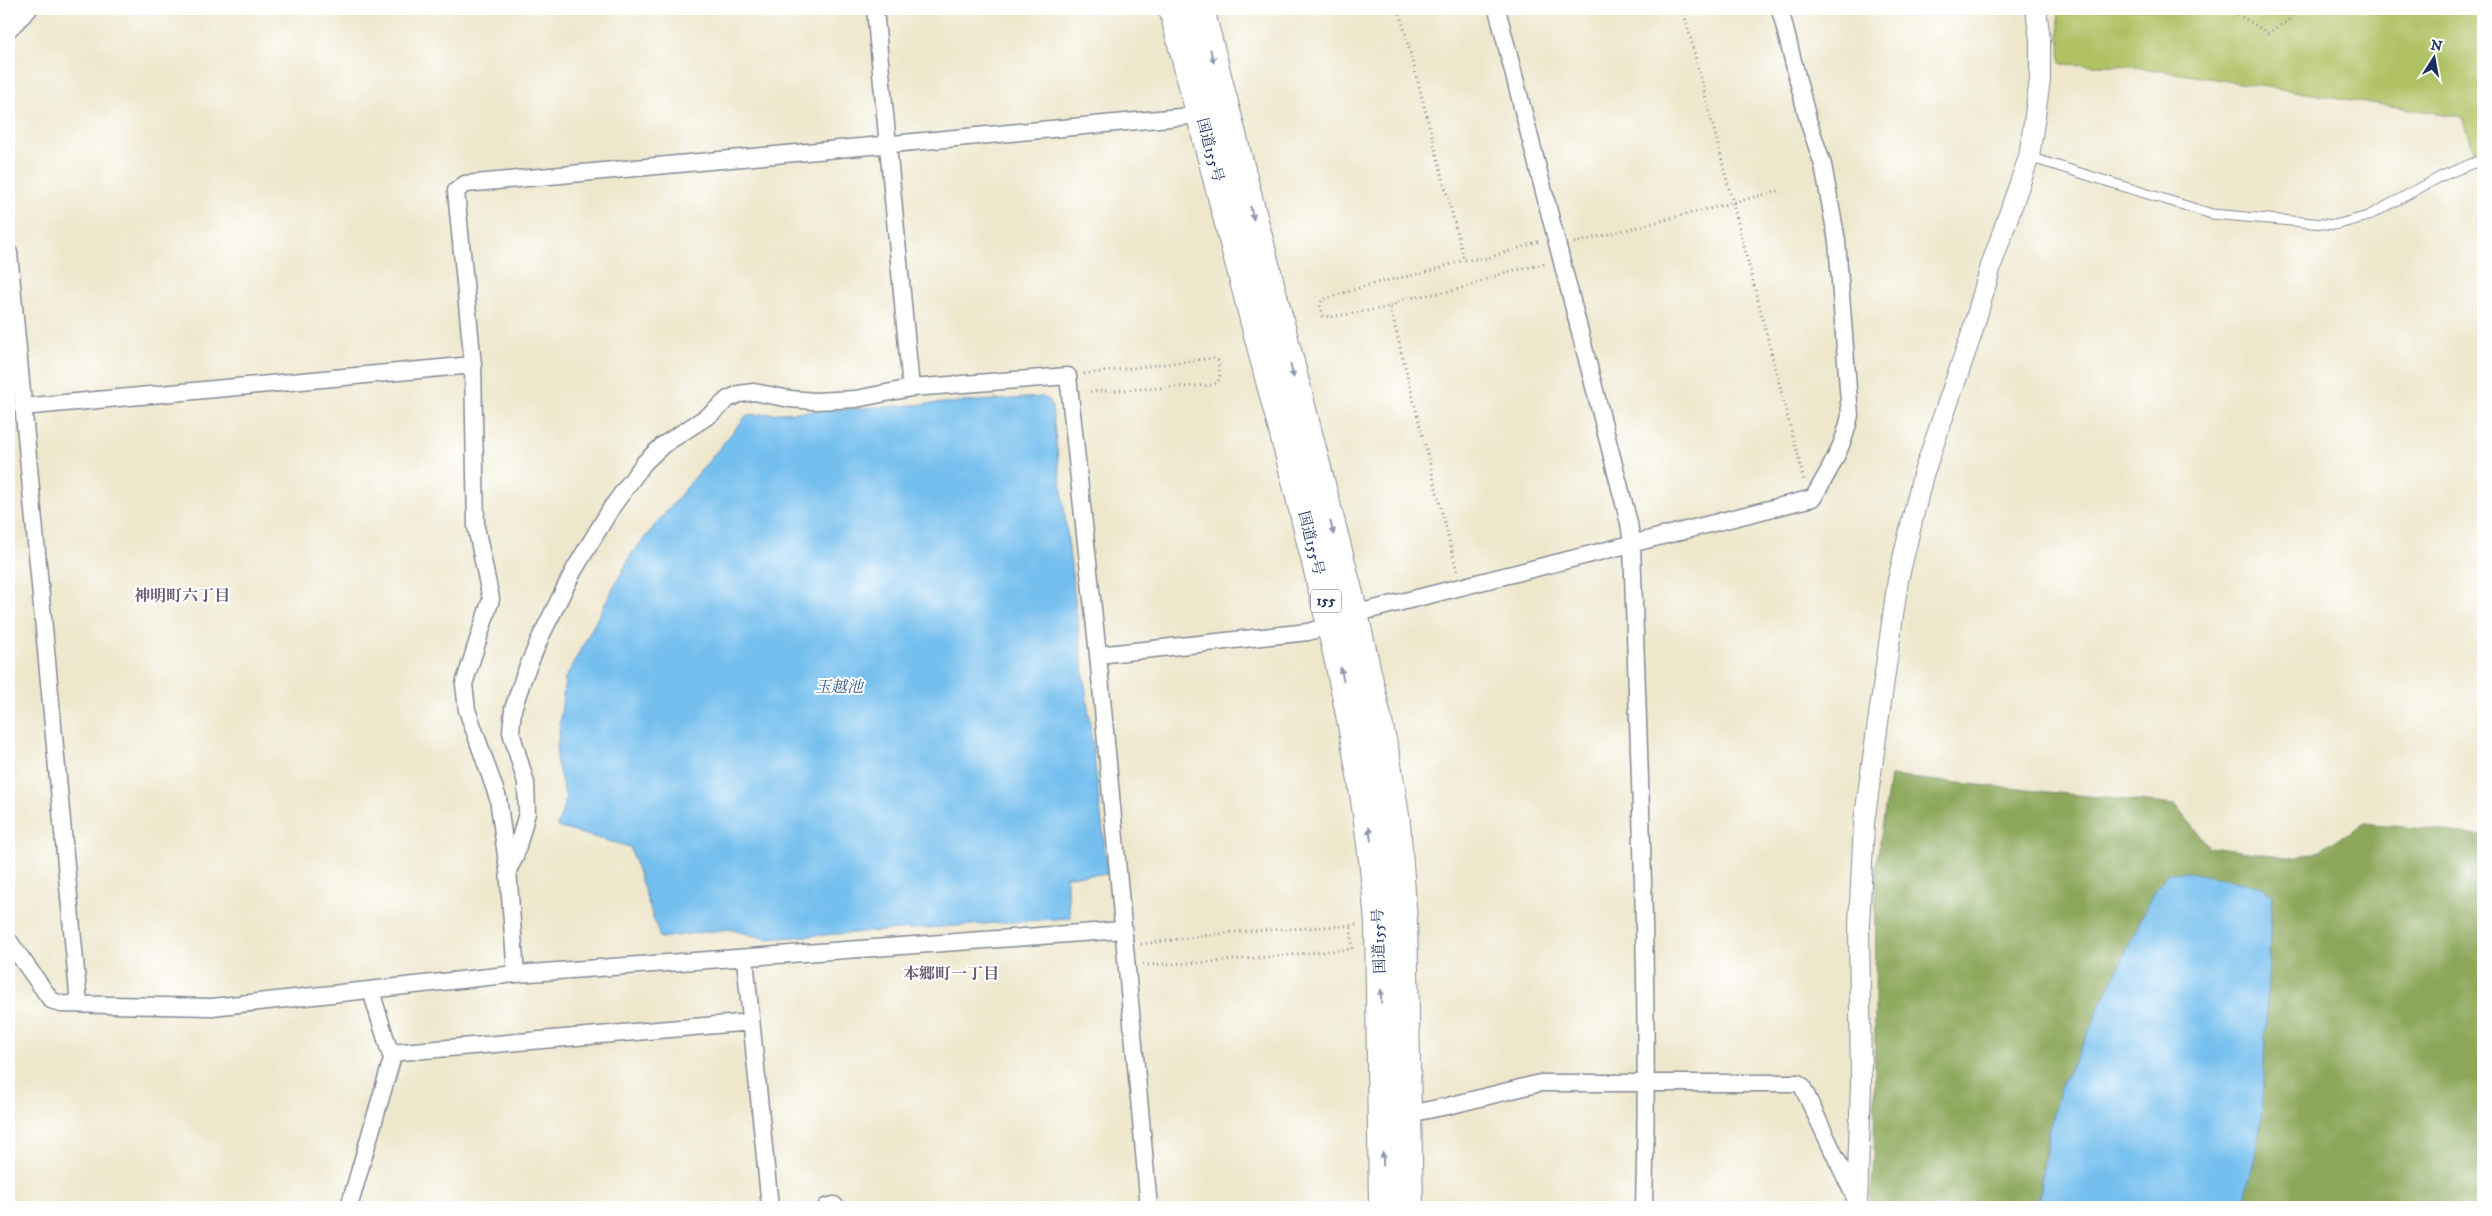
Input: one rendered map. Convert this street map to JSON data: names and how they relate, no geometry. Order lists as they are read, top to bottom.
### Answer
{
  "streets": {
    "highway": ["国道155号", "155"]
  },
  "districts": ["神明町六丁目", "本郷町一丁目"],
  "water": ["玉越池"],
  "north": "top"
}
